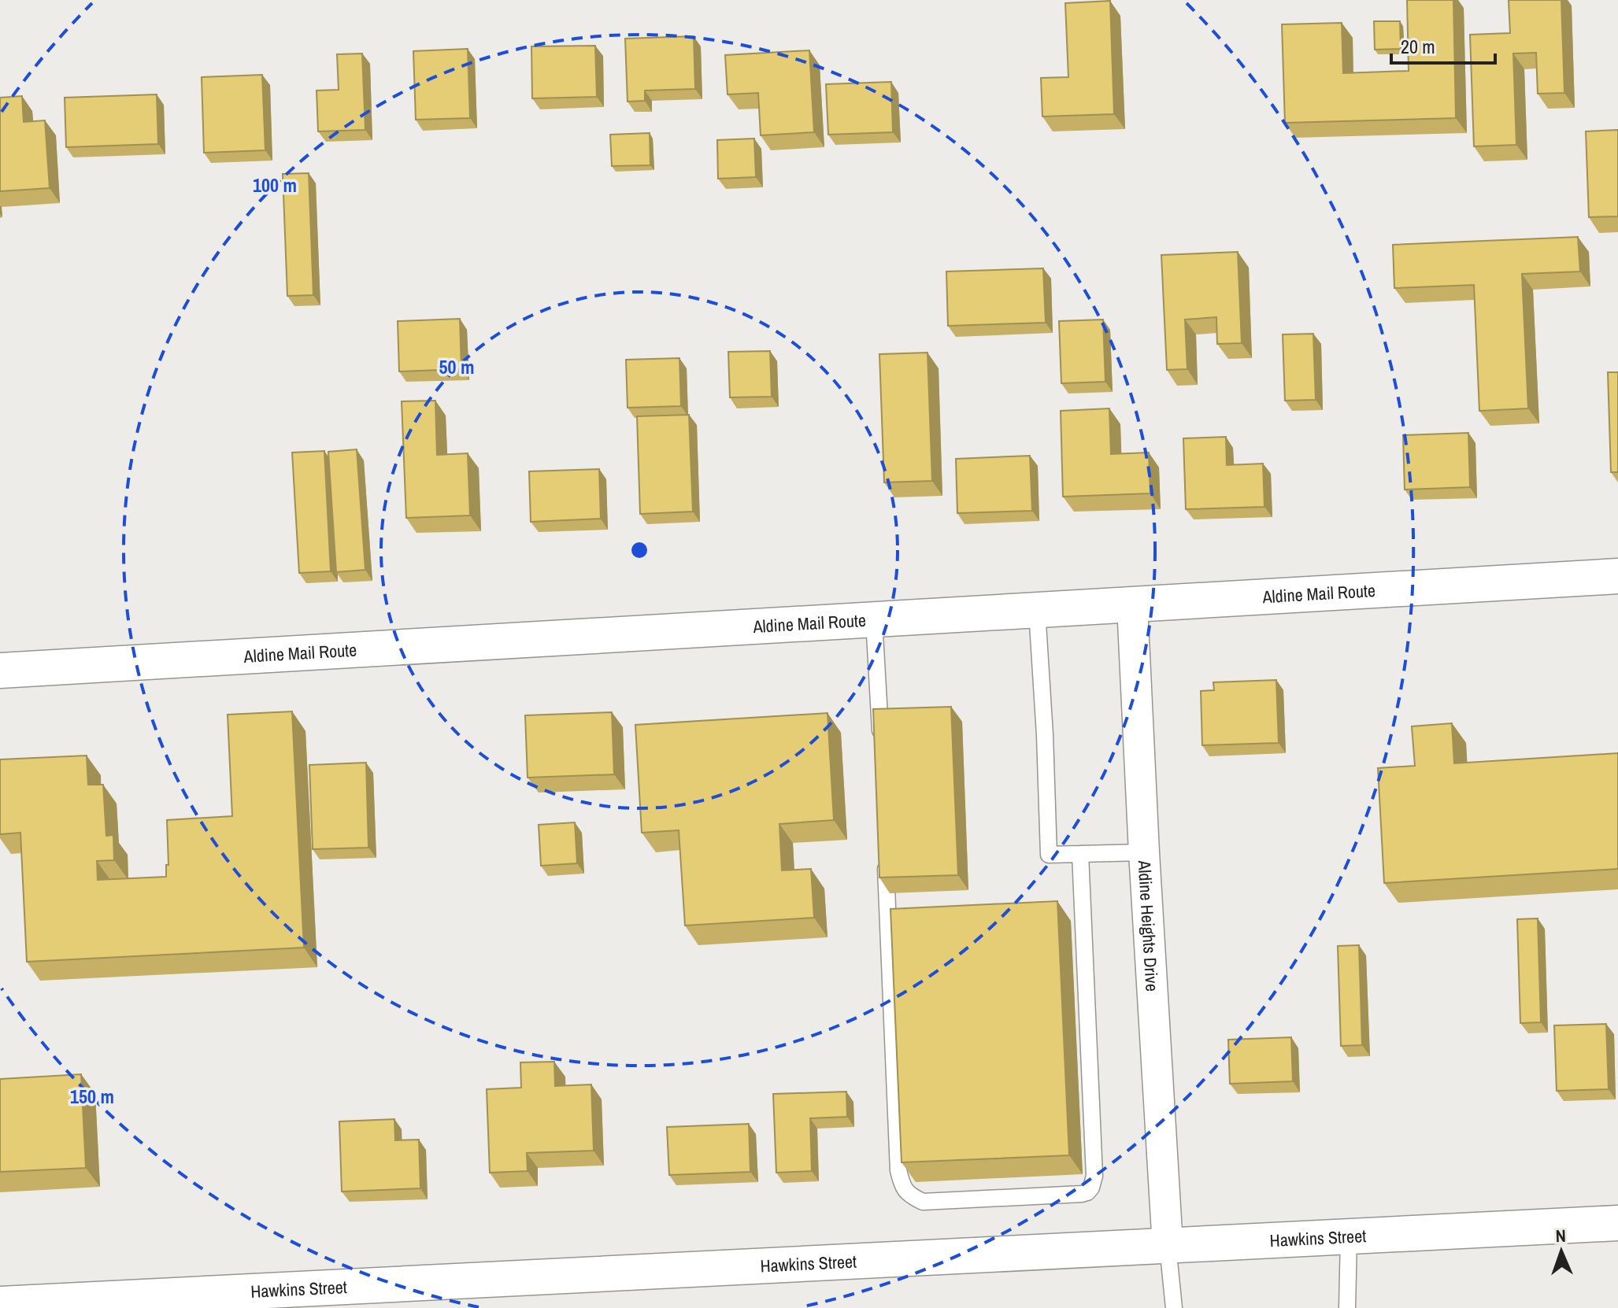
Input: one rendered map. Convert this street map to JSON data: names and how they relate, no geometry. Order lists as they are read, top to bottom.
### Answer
{
  "streets": {
    "main road": ["Aldine Mail Route", "Hawkins Street"],
    "street": ["Aldine Heights Drive"]
  },
  "crossings": [
    ["Aldine Mail Route", "Aldine Heights Drive"],
    ["Aldine Heights Drive", "Hawkins Street"]
  ],
  "scale_bar": "20 m",
  "north": "top",
  "rings": ["100 m", "50 m", "150 m"]
}
